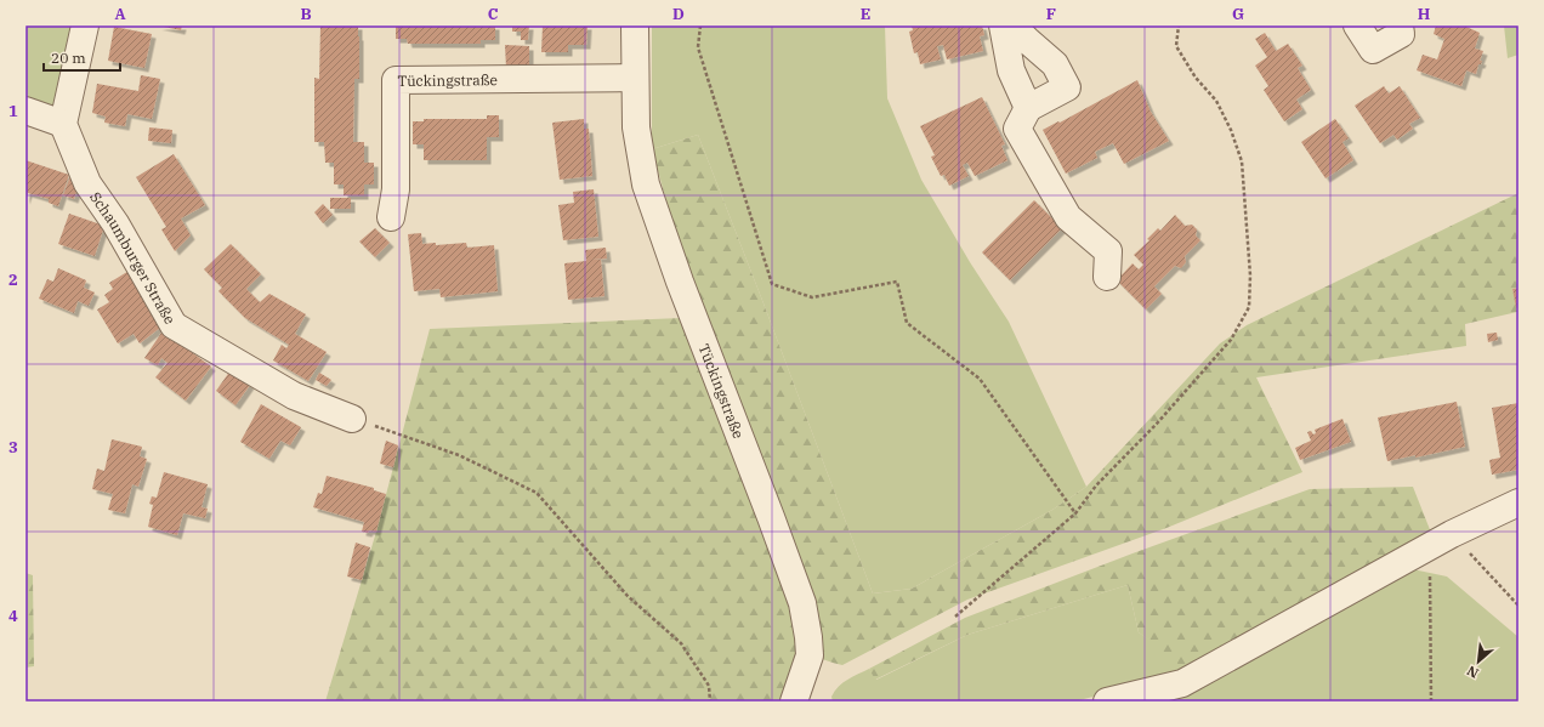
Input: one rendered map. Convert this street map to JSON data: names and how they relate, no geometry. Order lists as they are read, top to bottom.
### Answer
{
  "streets": {
    "street": ["Tückingstraße", "Schaumburger Straße"]
  },
  "scale_bar": "20 m",
  "north": "bottom left",
  "grid": {
    "columns": [
      "A",
      "B",
      "C",
      "D",
      "E",
      "F",
      "G",
      "H"
    ],
    "rows": [
      "1",
      "2",
      "3",
      "4"
    ]
  }
}
